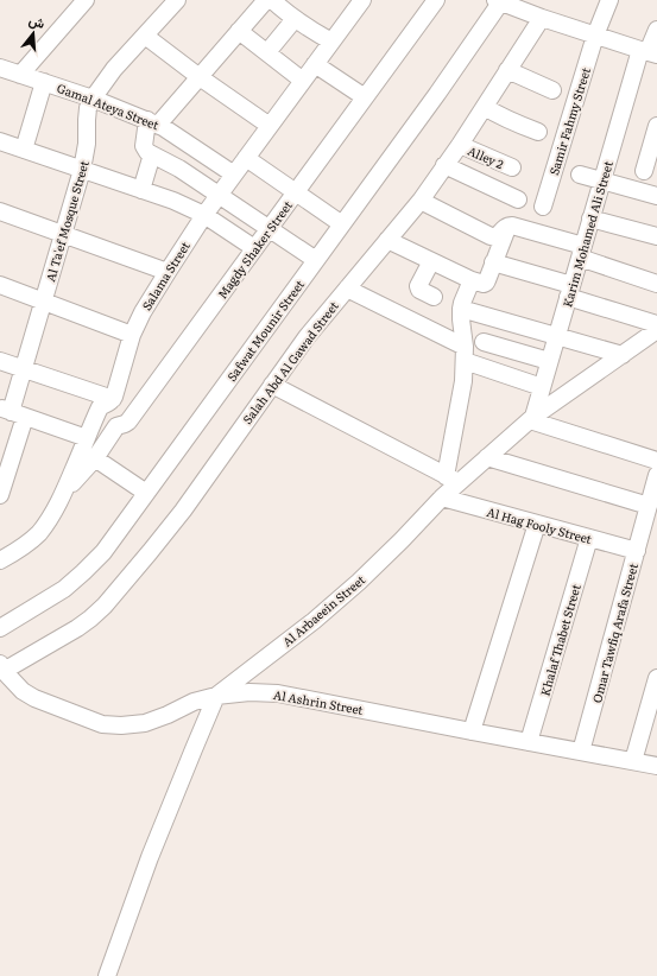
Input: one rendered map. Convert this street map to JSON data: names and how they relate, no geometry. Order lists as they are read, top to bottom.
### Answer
{
  "streets": {
    "street": [
      "Gamal Ateya Street",
      "Samir Fahmy Street",
      "Alley 2",
      "Al Ta'ef Mosque Street",
      "Karim Mohamed Ali Street",
      "Magdy Shaker Street",
      "Salama Street",
      "Safwat Mounir Street",
      "Salah Abd Al Gawad Street",
      "Al Hag Fooly Street",
      "Al Arbaeein Street",
      "Omar Tawfiq Arafa Street",
      "Khalaf Thabet Street",
      "Al Ashrin Street"
    ]
  },
  "crossings": [
    ["Gamal Ateya Street", "Al Ta'ef Mosque Street"],
    ["Gamal Ateya Street", "Salama Street"],
    ["Alley 2", "Salah Abd Al Gawad Street"],
    ["Karim Mohamed Ali Street", "Al Arbaeein Street"],
    ["Magdy Shaker Street", "Salama Street"],
    ["Salah Abd Al Gawad Street", "Al Ashrin Street"],
    ["Al Hag Fooly Street", "Al Arbaeein Street"],
    ["Al Hag Fooly Street", "Omar Tawfiq Arafa Street"],
    ["Al Hag Fooly Street", "Khalaf Thabet Street"],
    ["Al Arbaeein Street", "Al Ashrin Street"],
    ["Omar Tawfiq Arafa Street", "Al Ashrin Street"],
    ["Khalaf Thabet Street", "Al Ashrin Street"]
  ],
  "north": "top"
}
